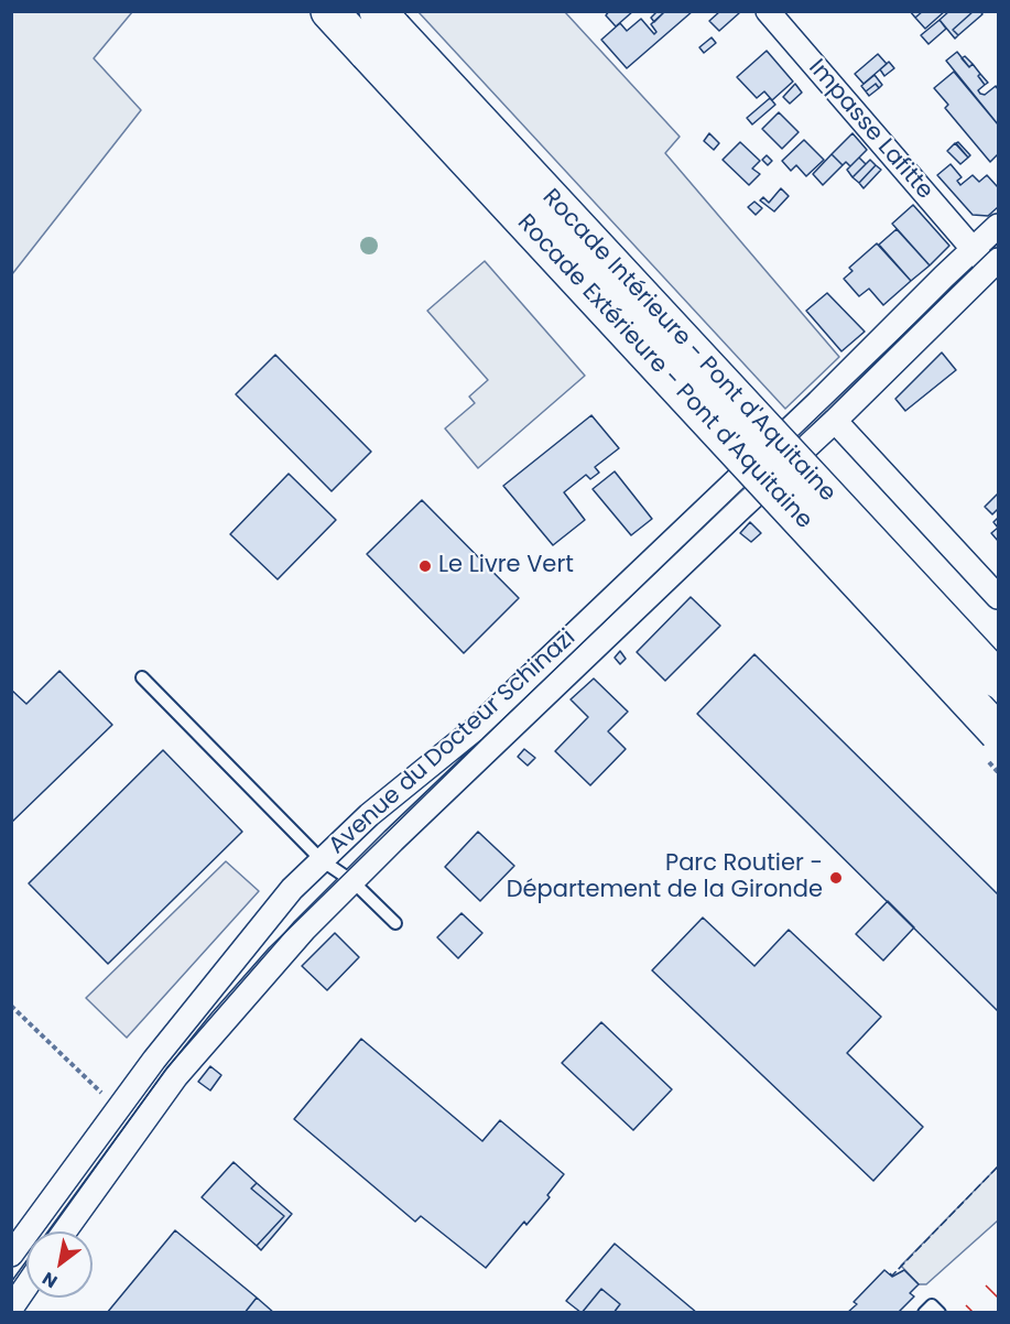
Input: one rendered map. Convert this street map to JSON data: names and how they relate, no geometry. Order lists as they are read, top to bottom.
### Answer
{
  "streets": {
    "highway": ["Rocade Intérieure - Pont d'Aquitaine", "Rocade Extérieure - Pont d'Aquitaine"],
    "street": ["Impasse Lafitte", "Avenue du Docteur Schinazi"]
  },
  "crossings": [
    ["Impasse Lafitte", "Avenue du Docteur Schinazi"]
  ],
  "places": ["Le Livre Vert", "Parc Routier - Département de la Gironde"],
  "north": "bottom left"
}
